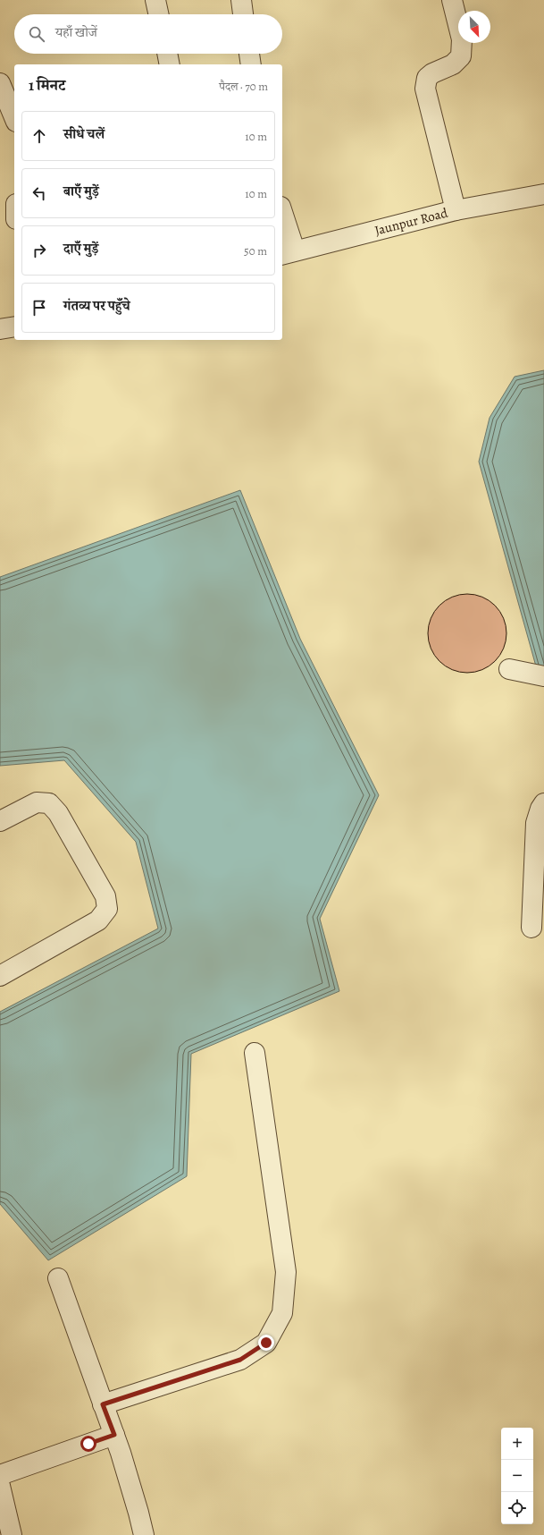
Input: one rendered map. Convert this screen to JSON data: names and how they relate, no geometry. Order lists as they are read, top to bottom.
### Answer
{
  "streets": {
    "street": ["Jaunpur Road"]
  },
  "north": "bottom right",
  "page": {
    "search": "यहाँ खोजें",
    "heading": ["1 मिनट", "पैदल · 70 m"],
    "list": [
      ["सीधे चलें", "10 m"],
      ["बाएँ मुड़ें", "10 m"],
      ["दाएँ मुड़ें", "50 m"],
      "गंतव्य पर पहुँचे"
    ],
    "map_buttons": ["+", "−"]
  }
}
